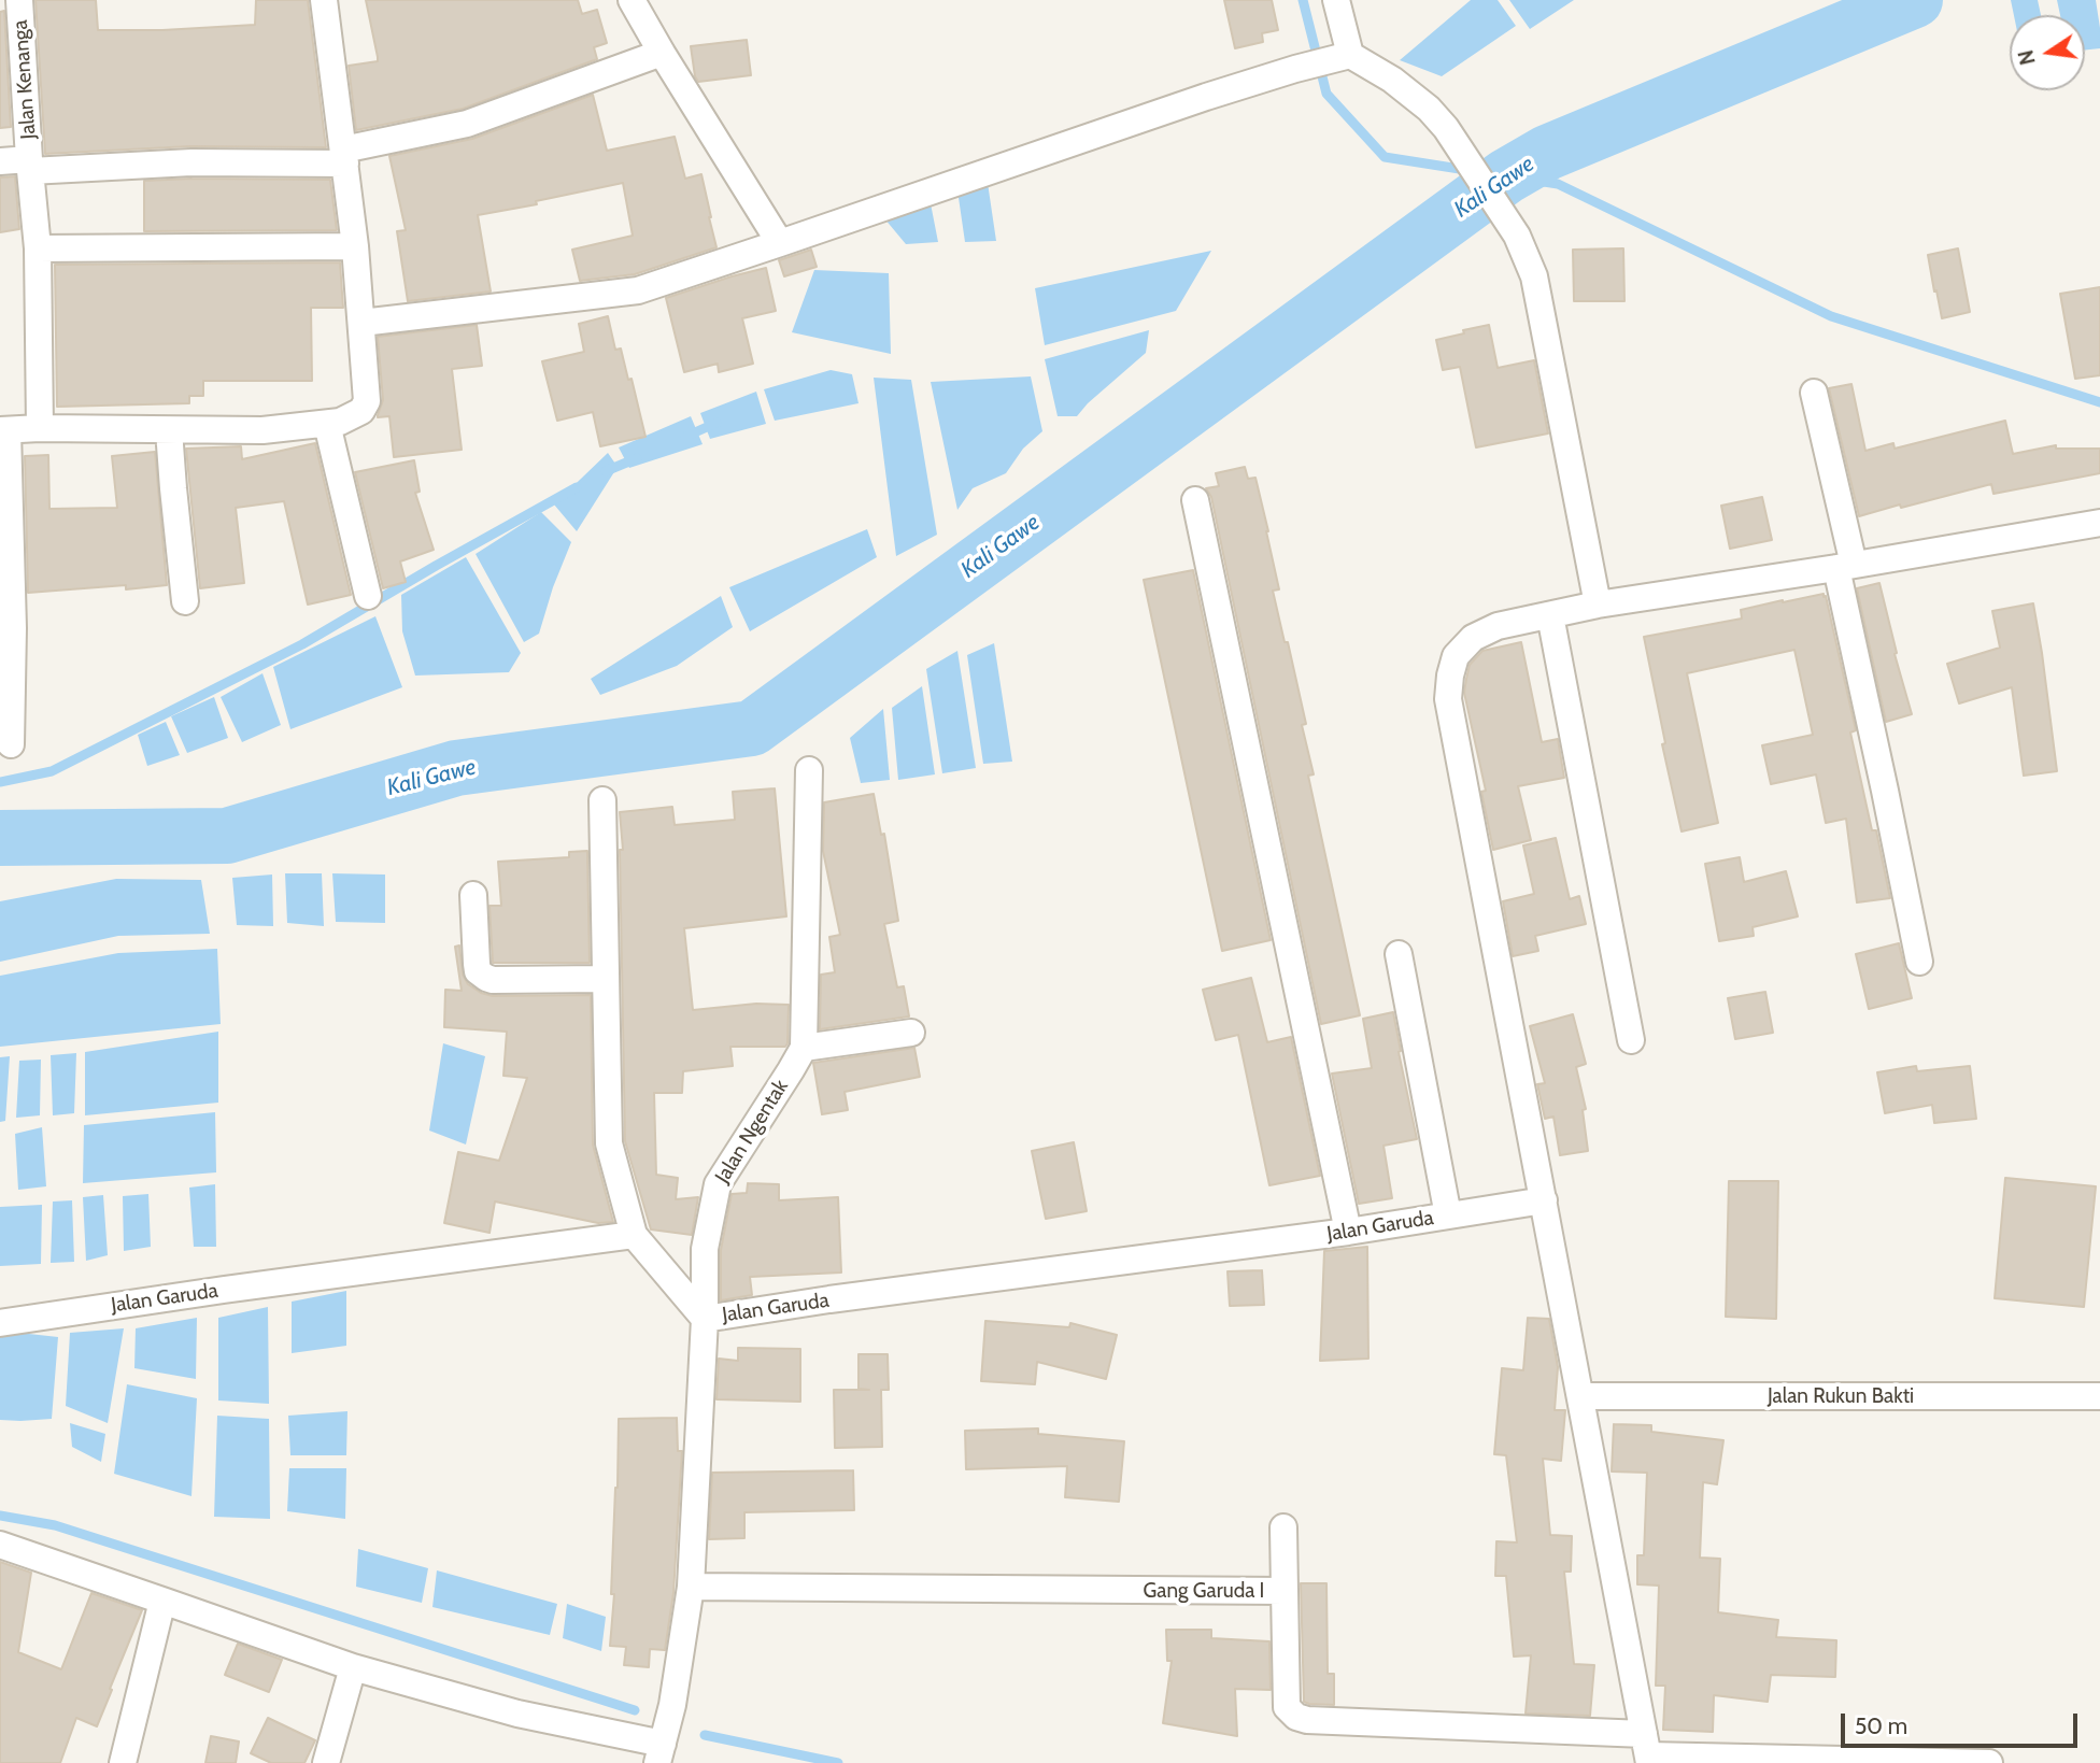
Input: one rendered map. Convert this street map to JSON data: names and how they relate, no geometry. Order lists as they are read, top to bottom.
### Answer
{
  "streets": {
    "street": [
      "Jalan Kenanga",
      "Jalan Ngentak",
      "Jalan Garuda",
      "Jalan Rukun Bakti",
      "Gang Garuda I"
    ]
  },
  "crossings": [
    ["Jalan Ngentak", "Jalan Garuda"],
    ["Jalan Ngentak", "Gang Garuda I"]
  ],
  "water": ["Kali Gawe"],
  "scale_bar": "50 m",
  "north": "left"
}
